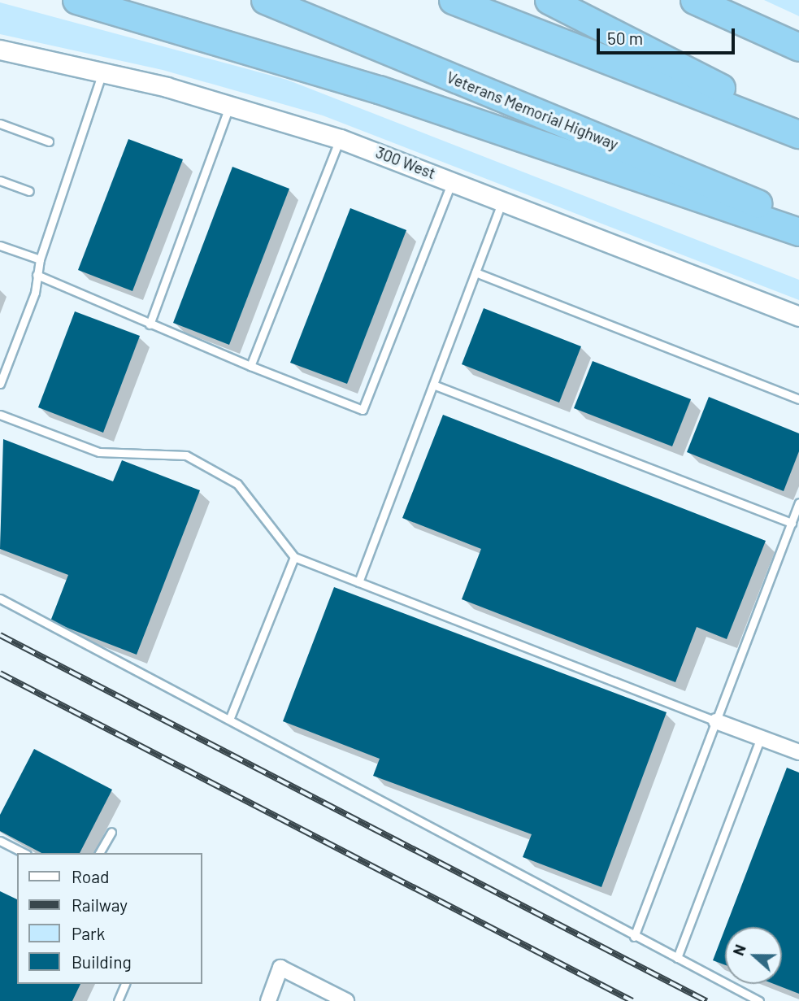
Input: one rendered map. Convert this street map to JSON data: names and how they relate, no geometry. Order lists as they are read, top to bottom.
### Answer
{
  "streets": {
    "highway": ["Veterans Memorial Highway"],
    "street": ["300 West"]
  },
  "legend": [
    "Road",
    "Railway",
    "Park",
    "Building"
  ],
  "scale_bar": "50 m",
  "north": "left"
}
